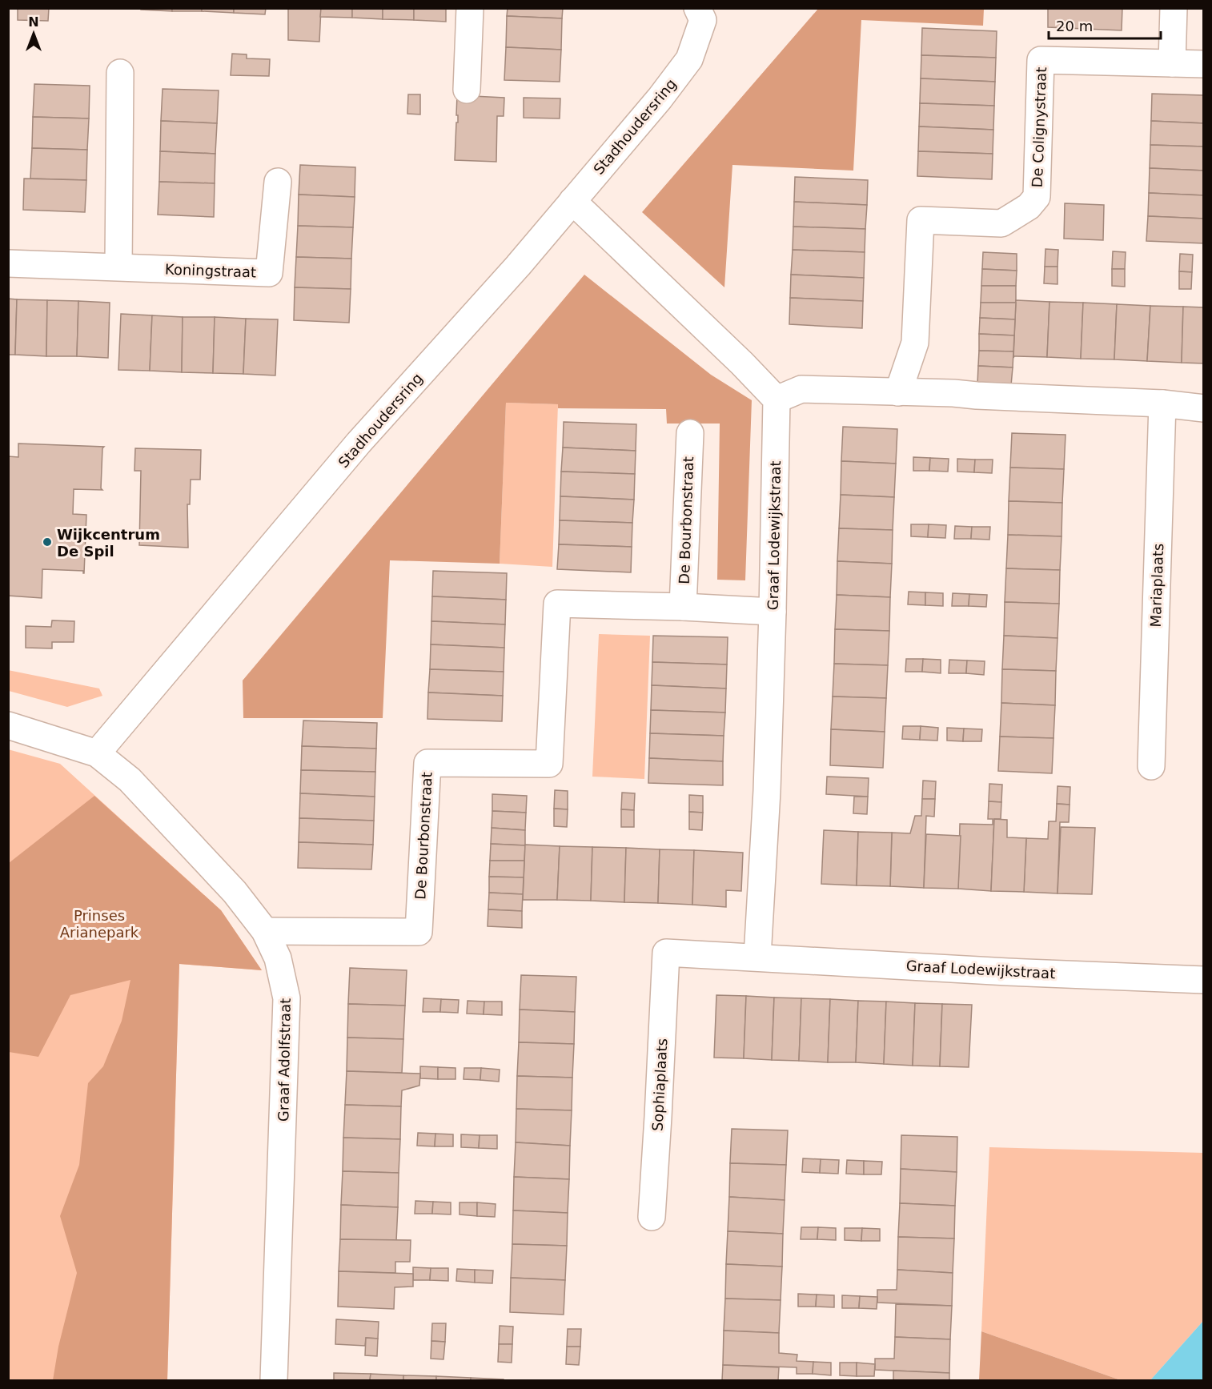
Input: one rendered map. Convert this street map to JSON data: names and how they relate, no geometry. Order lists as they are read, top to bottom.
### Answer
{
  "streets": {
    "street": [
      "Stadhoudersring",
      "De Colignystraat",
      "Koningstraat",
      "De Bourbonstraat",
      "Graaf Lodewijkstraat",
      "Mariaplaats",
      "Graaf Adolfstraat",
      "Sophiaplaats"
    ]
  },
  "crossings": [
    ["Stadhoudersring", "Graaf Adolfstraat"],
    ["De Bourbonstraat", "Graaf Lodewijkstraat"],
    ["De Bourbonstraat", "Graaf Adolfstraat"],
    ["Graaf Lodewijkstraat", "Sophiaplaats"]
  ],
  "parks": ["Prinses Arianepark"],
  "places": ["Wijkcentrum De Spil"],
  "scale_bar": "20 m",
  "north": "top"
}
